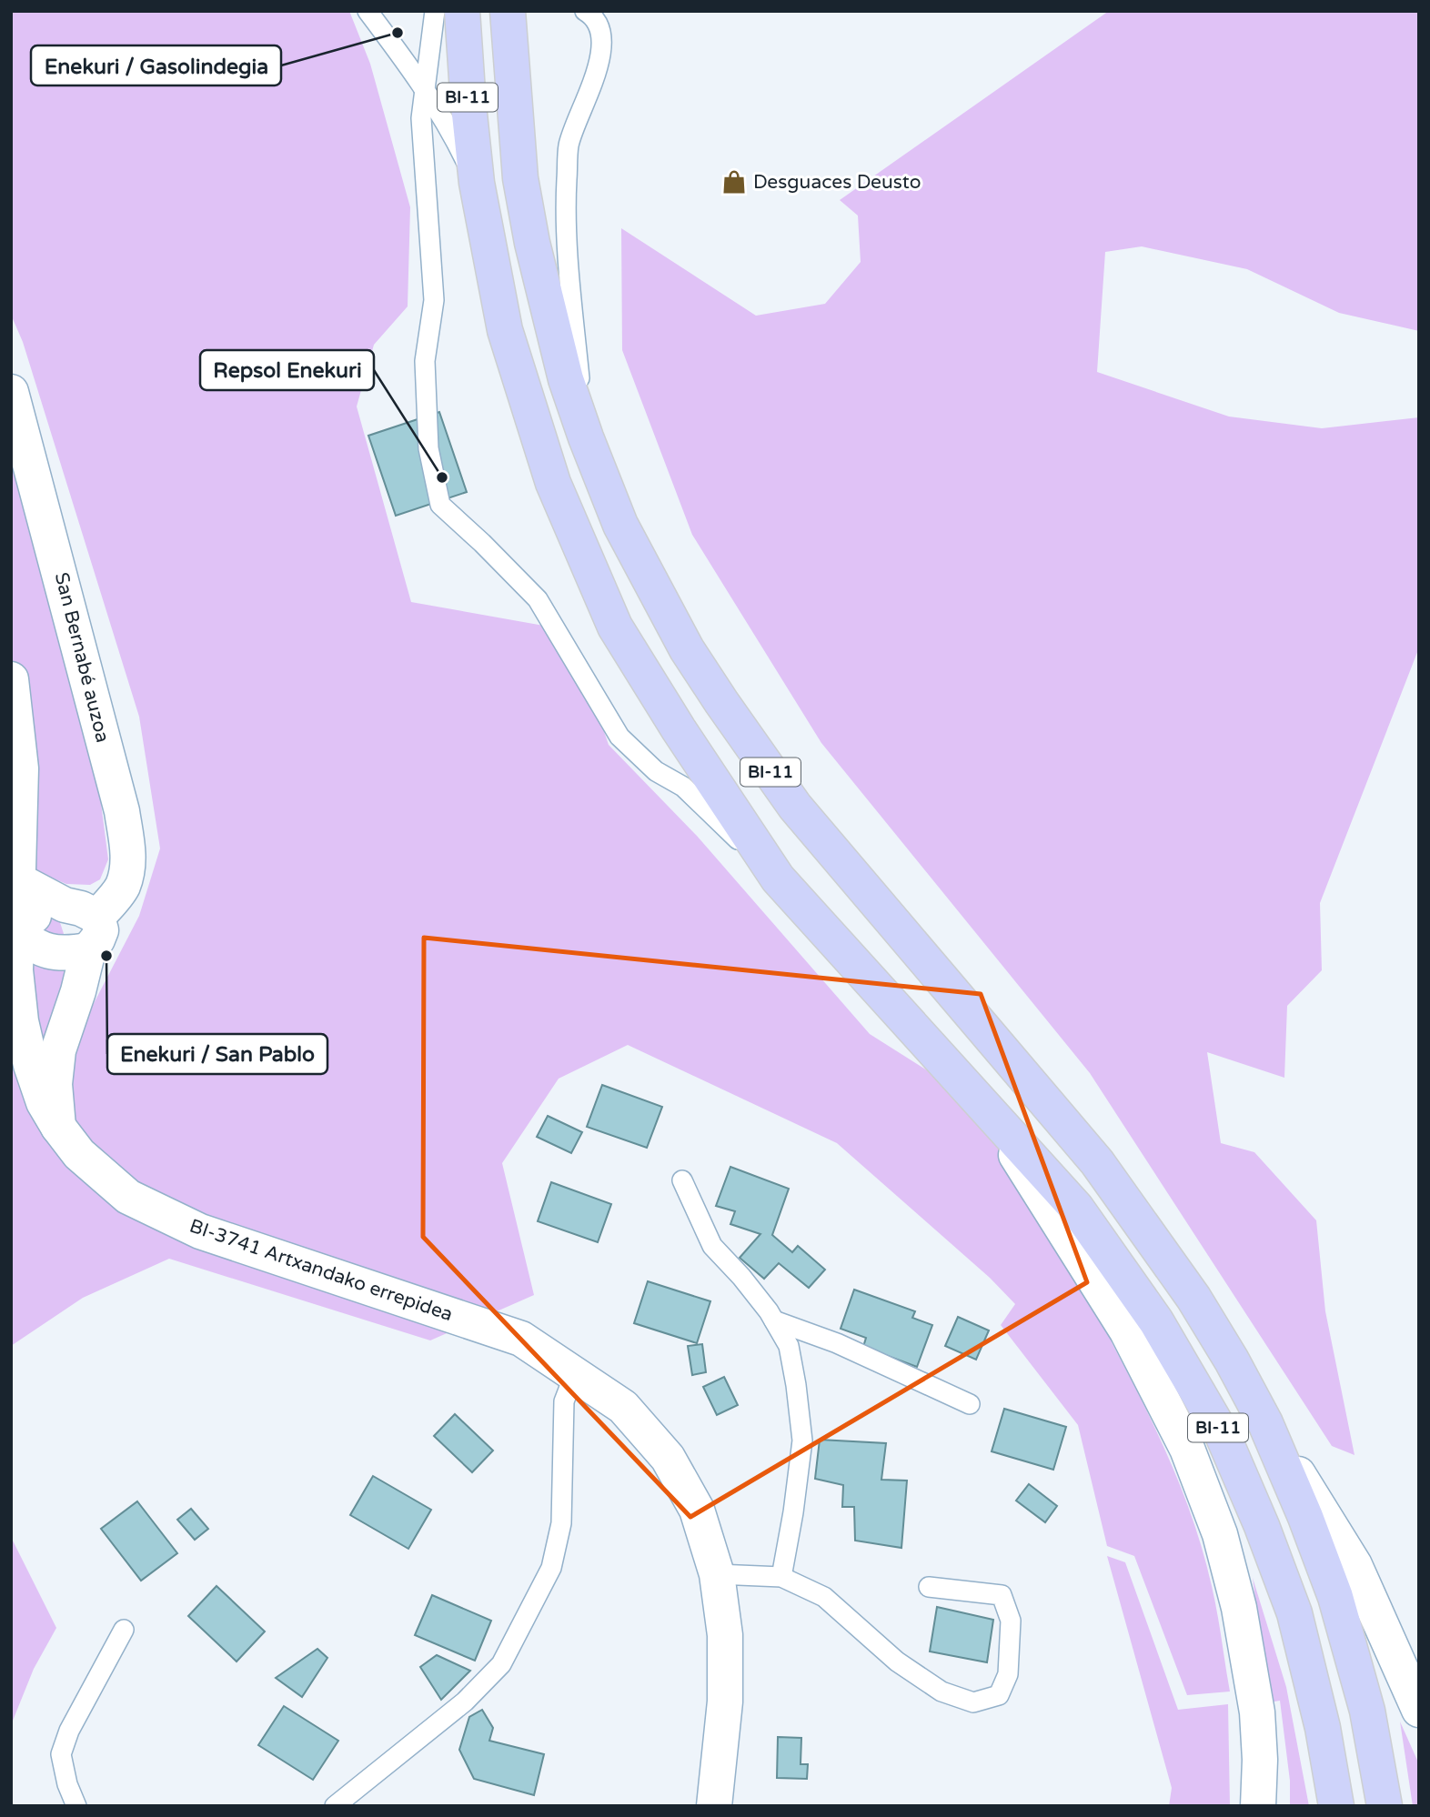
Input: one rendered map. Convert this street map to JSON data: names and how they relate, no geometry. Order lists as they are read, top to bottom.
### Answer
{
  "streets": {
    "main road": ["BI-11"],
    "street": ["San Bernabé auzoa", "BI-3741 Artxandako errepidea"]
  },
  "places": {
    "other": ["Enekuri / Gasolindegia", "Repsol Enekuri", "Enekuri / San Pablo"],
    "shop": ["Desguaces Deusto"]
  }
}
